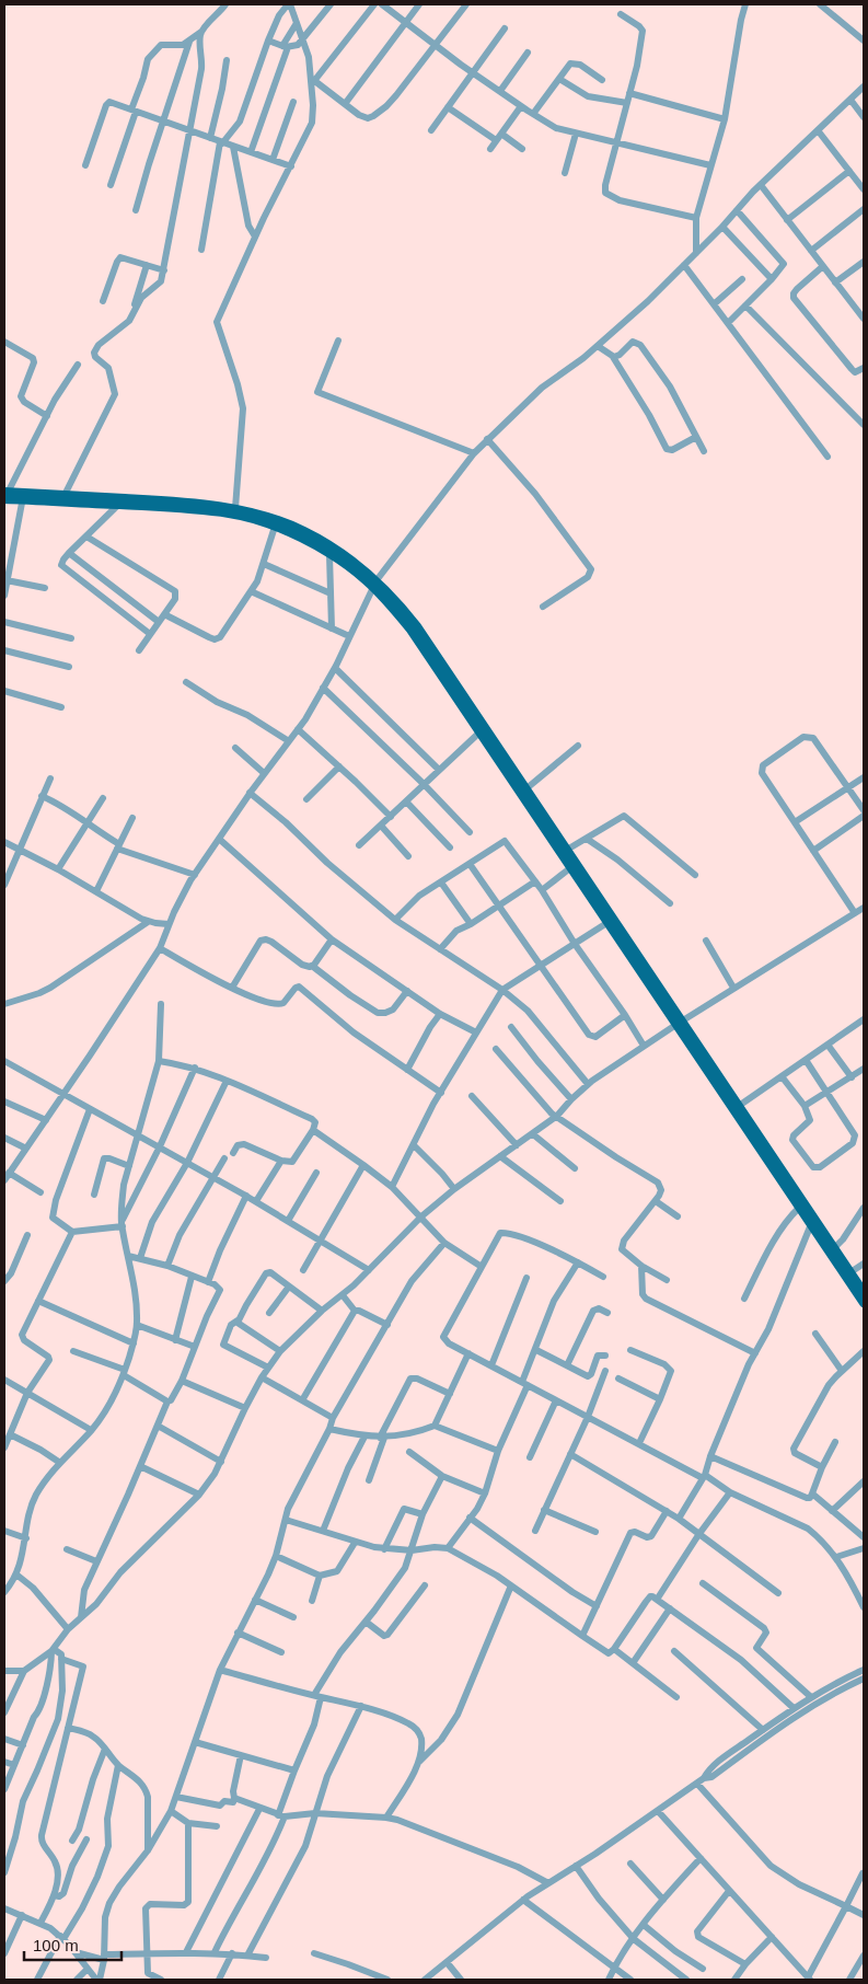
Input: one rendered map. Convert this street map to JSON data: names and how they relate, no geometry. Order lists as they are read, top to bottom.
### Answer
{
  "scale_bar": "100 m"
}
